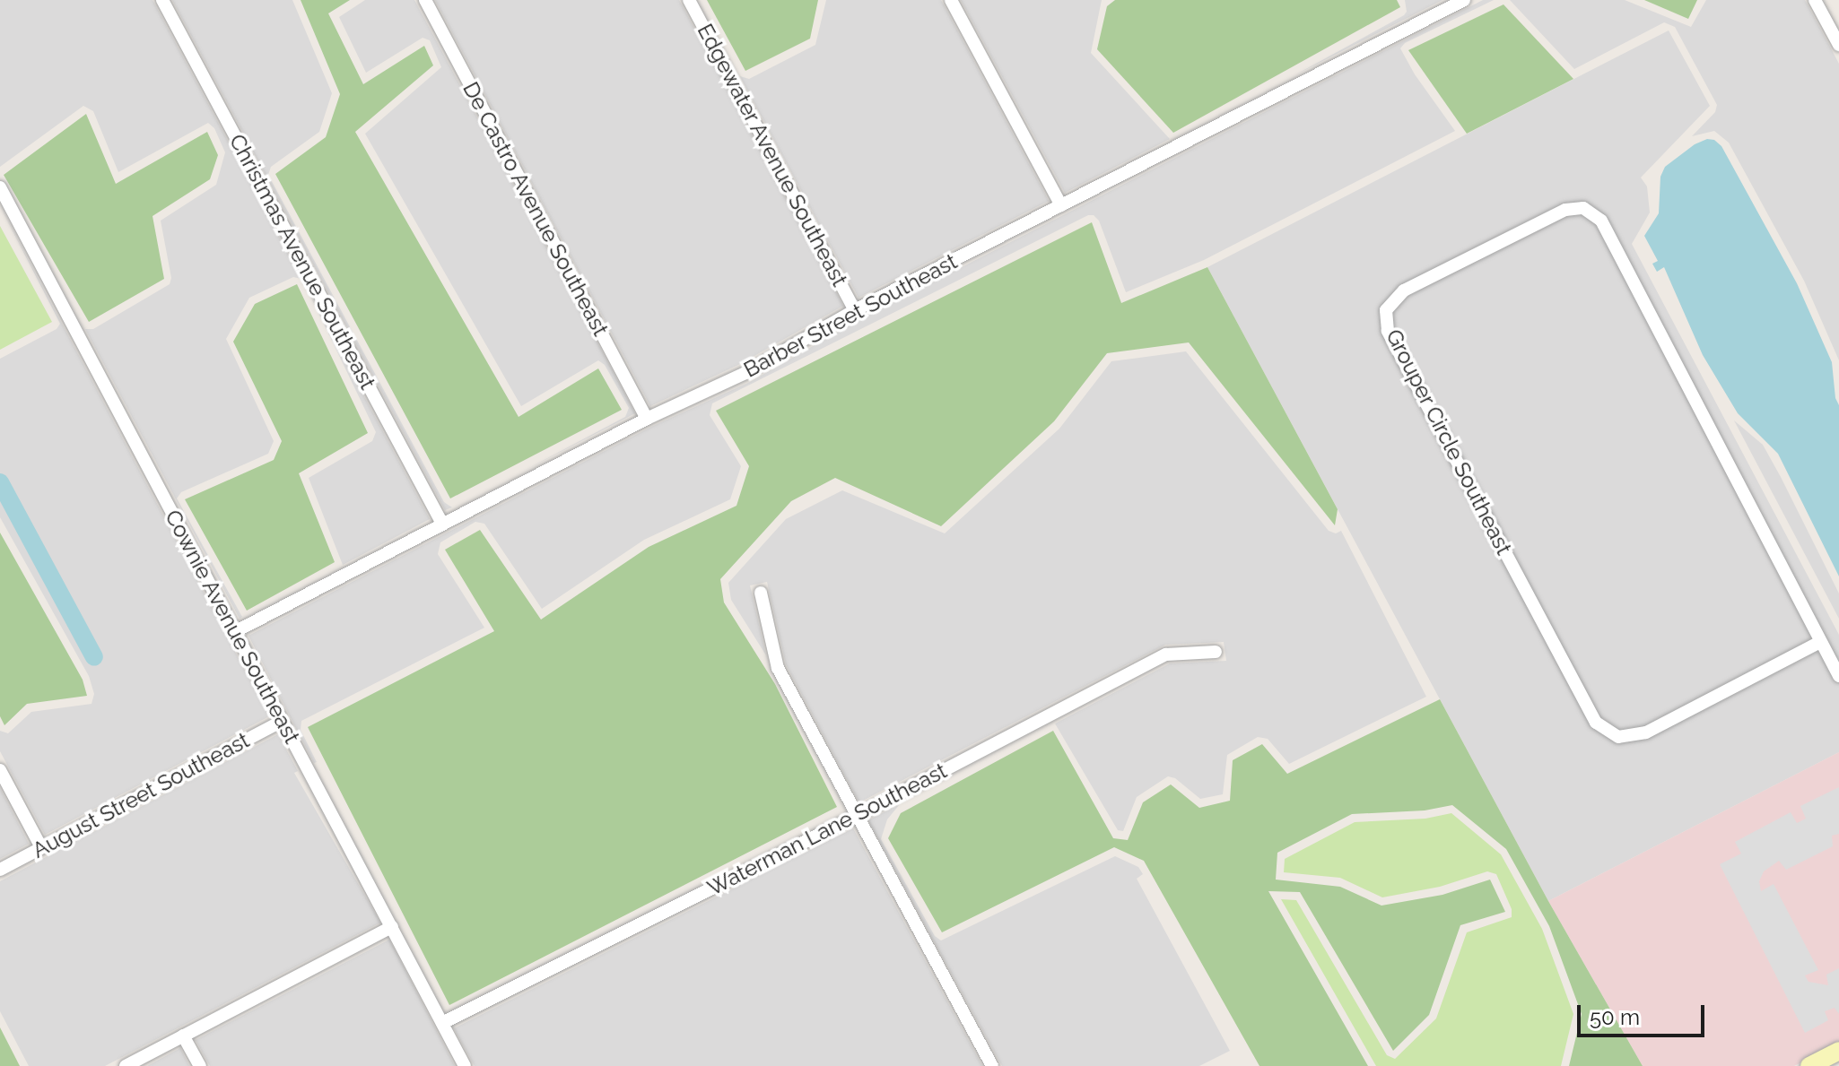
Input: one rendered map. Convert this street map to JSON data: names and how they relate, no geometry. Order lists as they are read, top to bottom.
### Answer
{
  "streets": {
    "street": [
      "Edgewater Avenue Southeast",
      "De Castro Avenue Southeast",
      "Christmas Avenue Southeast",
      "Barber Street Southeast",
      "Grouper Circle Southeast",
      "Cownie Avenue Southeast",
      "August Street Southeast",
      "Waterman Lane Southeast"
    ]
  },
  "crossings": [
    ["Edgewater Avenue Southeast", "Barber Street Southeast"],
    ["De Castro Avenue Southeast", "Barber Street Southeast"],
    ["Christmas Avenue Southeast", "Barber Street Southeast"],
    ["Barber Street Southeast", "Cownie Avenue Southeast"],
    ["Cownie Avenue Southeast", "August Street Southeast"],
    ["Cownie Avenue Southeast", "Waterman Lane Southeast"]
  ],
  "scale_bar": "50 m"
}
